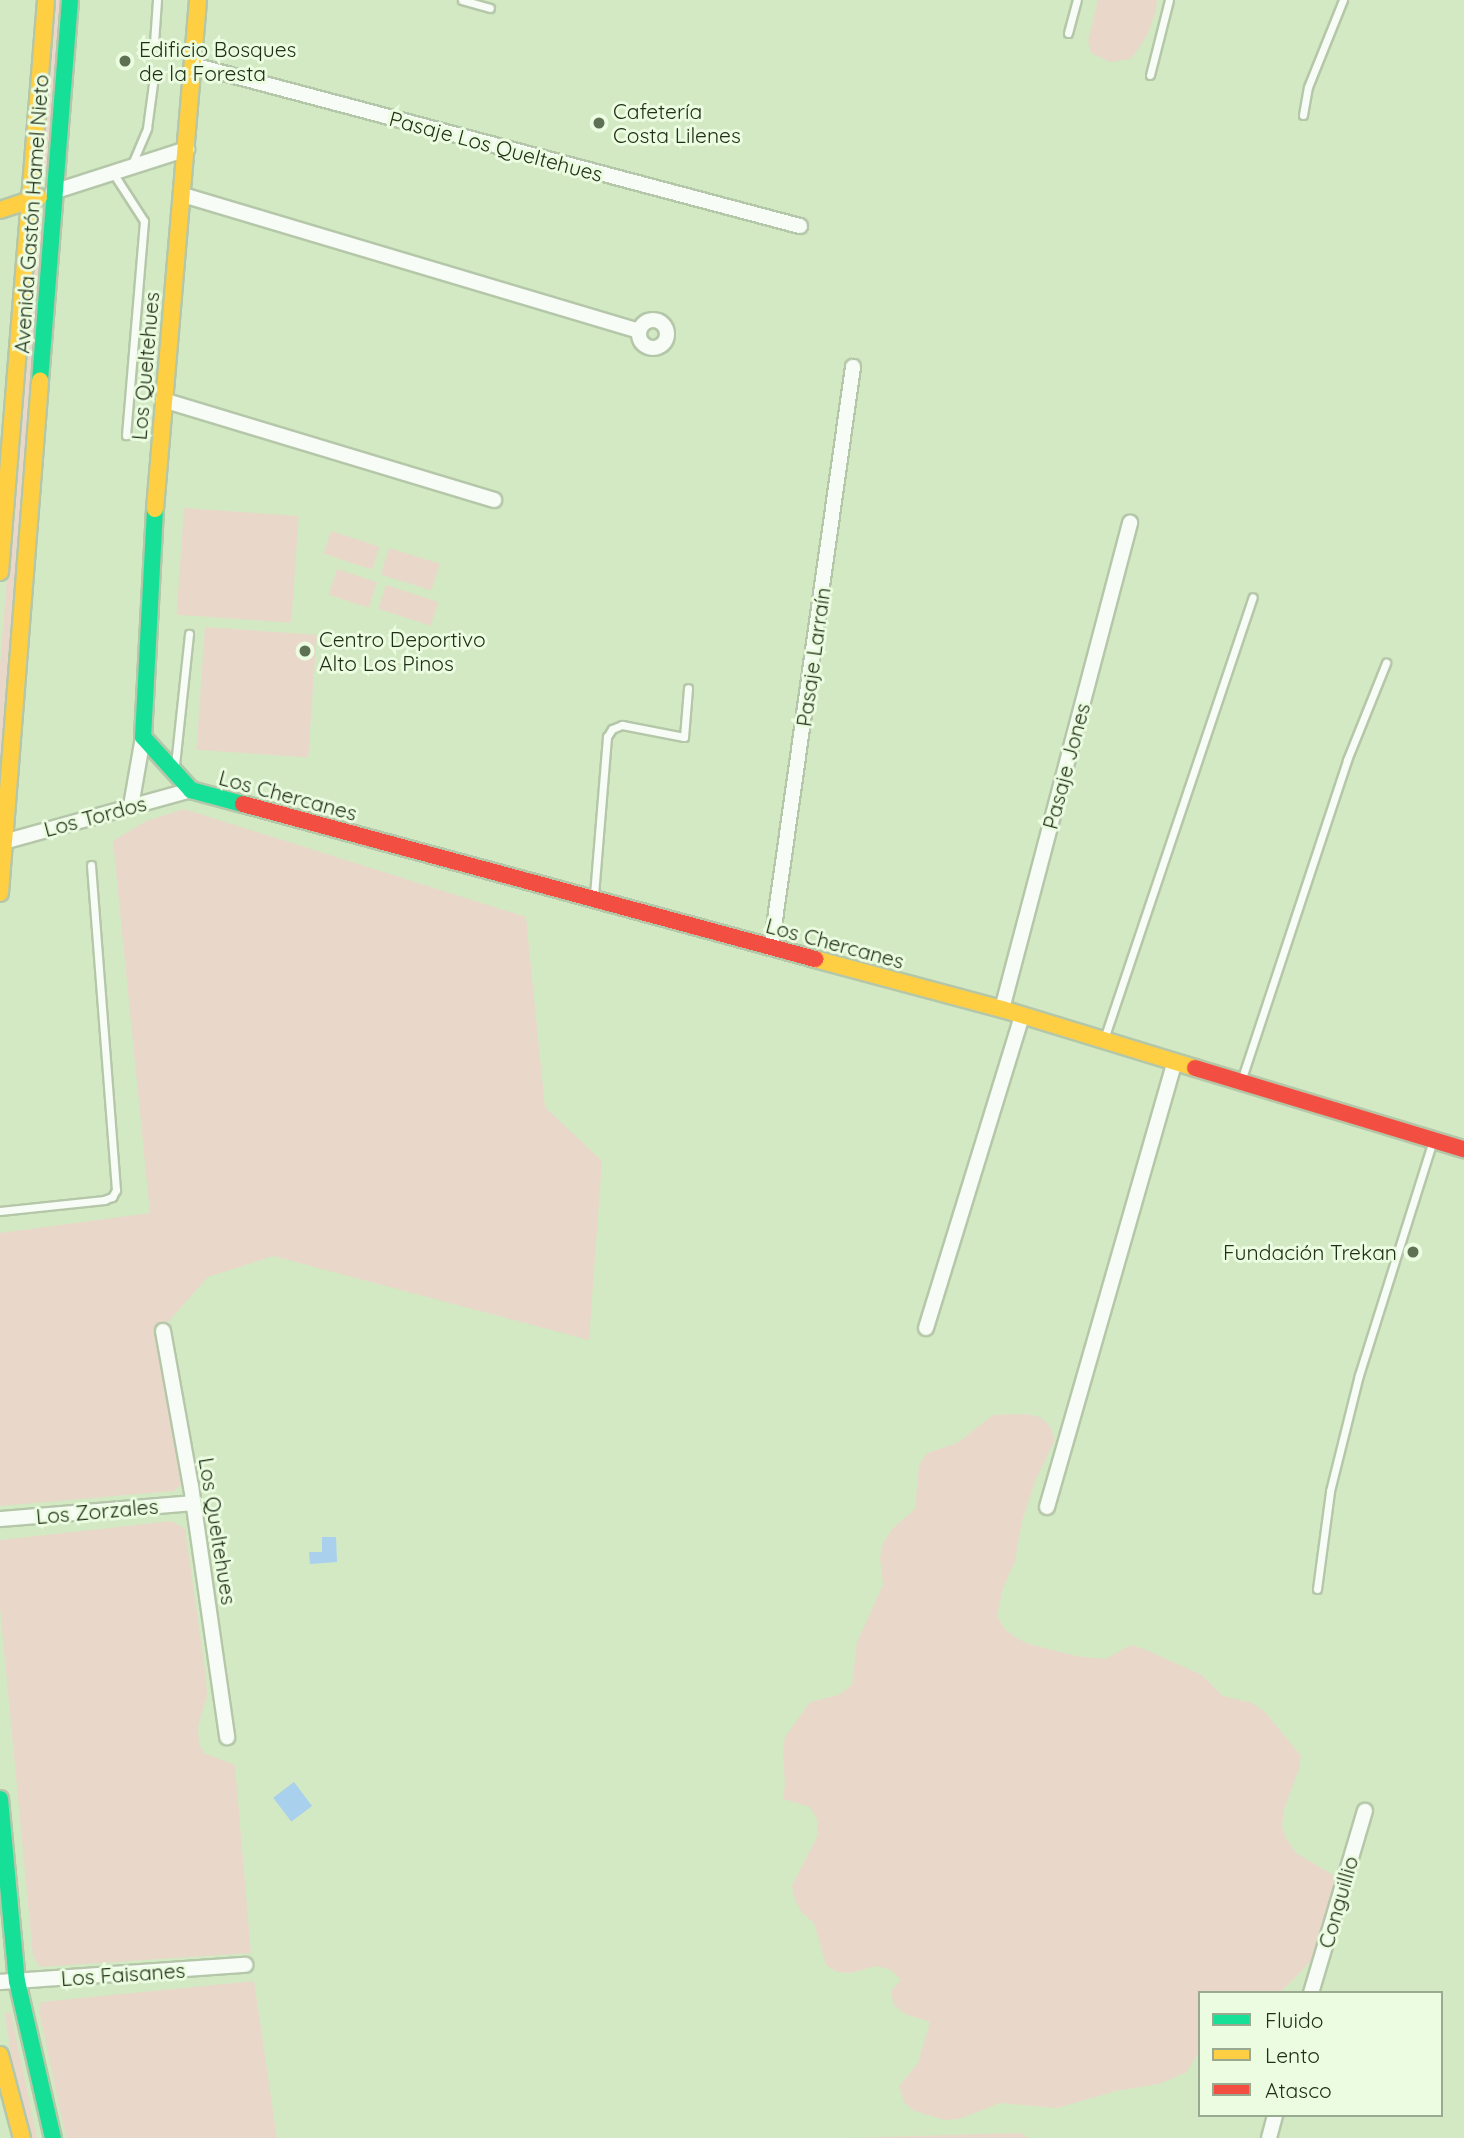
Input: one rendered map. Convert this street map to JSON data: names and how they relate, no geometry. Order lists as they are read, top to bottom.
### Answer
{
  "streets": {
    "street": [
      "Pasaje Los Queltehues",
      "Avenida Gastón Hamel Nieto",
      "Los Queltehues",
      "Pasaje Larraín",
      "Pasaje Jones",
      "Los Chercanes",
      "Los Tordos",
      "Los Zorzales",
      "Conguillio",
      "Los Faisanes"
    ]
  },
  "crossings": [
    ["Pasaje Los Queltehues", "Los Queltehues"],
    ["Avenida Gastón Hamel Nieto", "Los Tordos"],
    ["Los Queltehues", "Los Tordos"],
    ["Los Queltehues", "Los Zorzales"],
    ["Pasaje Larraín", "Los Chercanes"],
    ["Pasaje Jones", "Los Chercanes"],
    ["Los Chercanes", "Los Tordos"]
  ],
  "places": [
    "Edificio Bosques de la Foresta",
    "Cafetería Costa Lilenes",
    "Centro Deportivo Alto Los Pinos",
    "Fundación Trekan"
  ],
  "legend": ["Fluido", "Lento", "Atasco"]
}
